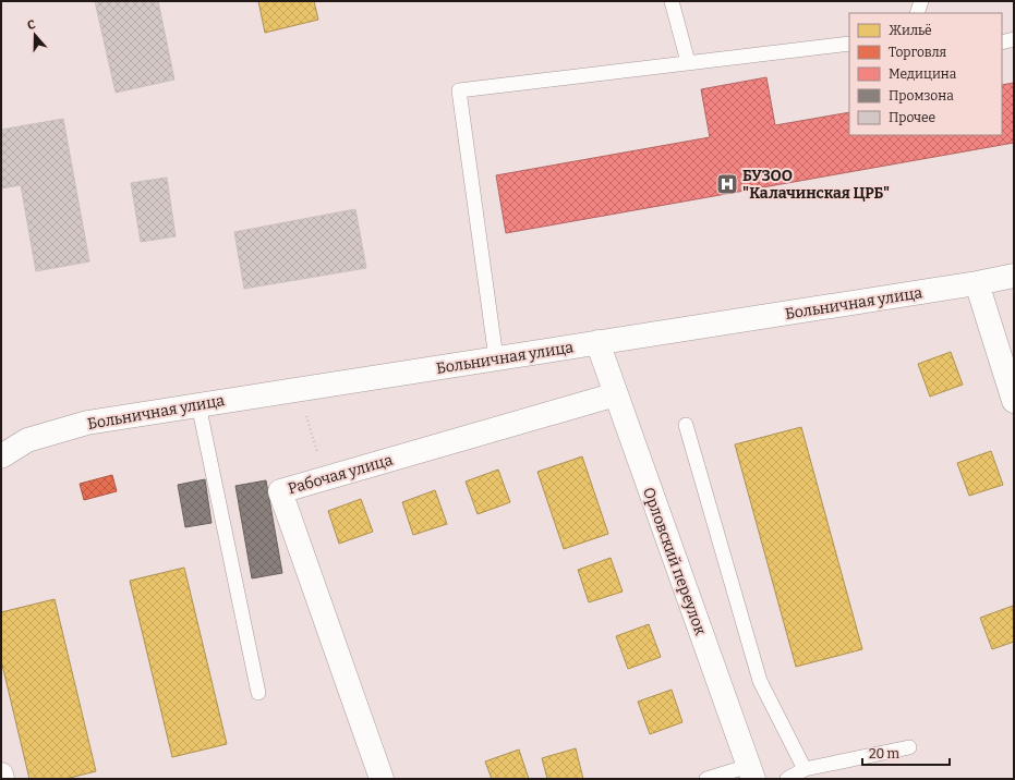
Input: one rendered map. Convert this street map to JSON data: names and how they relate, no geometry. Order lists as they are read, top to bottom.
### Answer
{
  "streets": {
    "street": ["Больничная улица", "Рабочая улица", "Орловский переулок"]
  },
  "crossings": [
    ["Больничная улица", "Орловский переулок"],
    ["Рабочая улица", "Орловский переулок"]
  ],
  "places": {
    "hospital": ["БУЗОО \"Калачинская ЦРБ\""]
  },
  "legend": [
    "Жильё",
    "Торговля",
    "Медицина",
    "Промзона",
    "Прочее"
  ],
  "scale_bar": "20 m",
  "north": "top"
}
